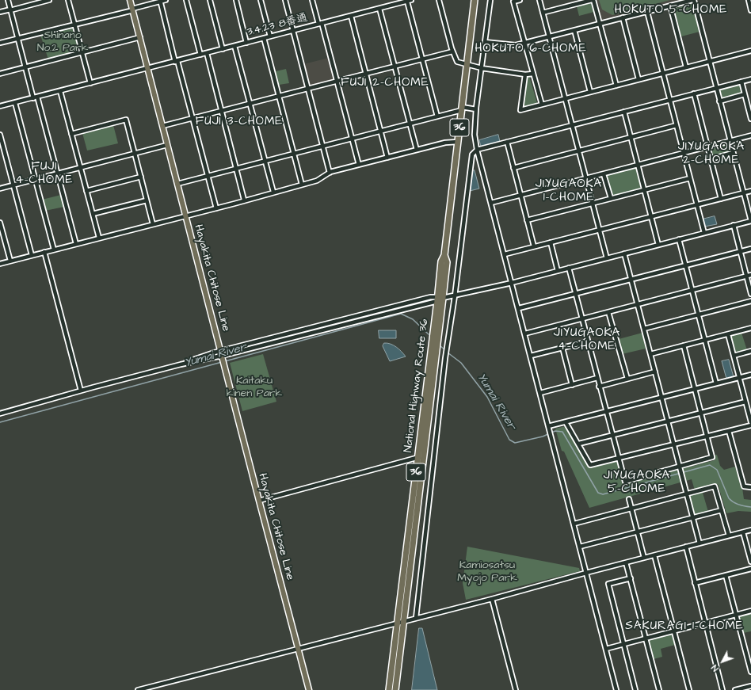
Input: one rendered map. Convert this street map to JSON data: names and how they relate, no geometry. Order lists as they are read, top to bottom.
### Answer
{
  "streets": {
    "highway": ["36", "National Highway Route 36"],
    "main road": ["Hayakita Chitose Line"],
    "street": ["3.4.23 8番通"]
  },
  "crossings": [
    ["3.4.23 8番通", "Hayakita Chitose Line"]
  ],
  "districts": [
    "HOKUTO 5-CHOME",
    "HOKUTO 6-CHOME",
    "FUJI 2-CHOME",
    "FUJI 3-CHOME",
    "JIYUGAOKA 2-CHOME",
    "FUJI 4-CHOME",
    "JIYUGAOKA 1-CHOME",
    "JIYUGAOKA 4-CHOME",
    "JIYUGAOKA 5-CHOME",
    "SAKURAGI 1-CHOME"
  ],
  "water": ["Yumai River"],
  "parks": ["Shinano No.2 Park", "Kaitaku kinen Park", "Kamiosatsu Myojo Park"],
  "north": "bottom left"
}
